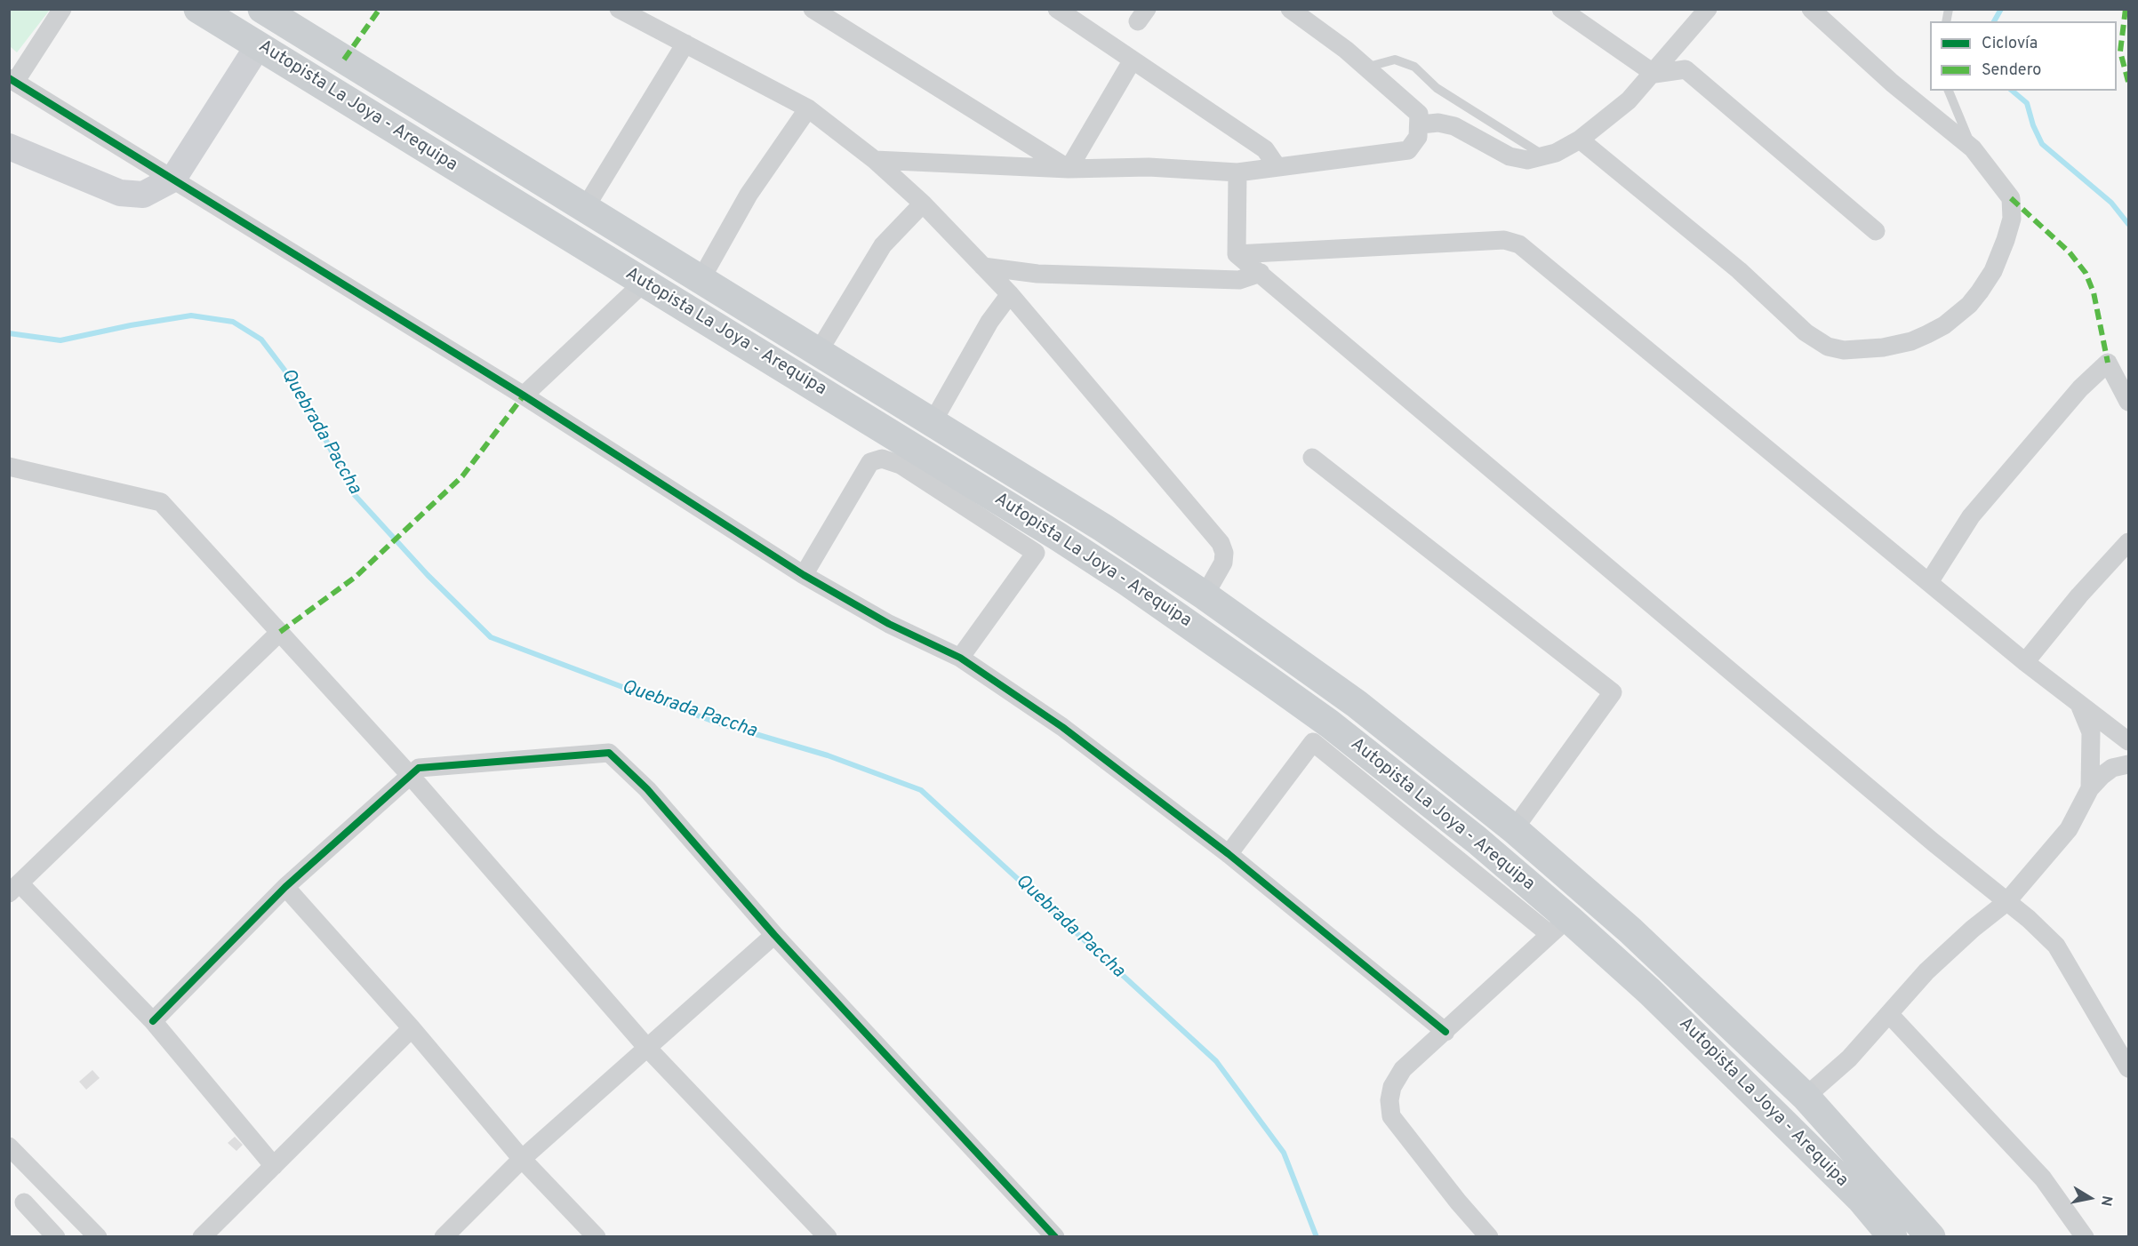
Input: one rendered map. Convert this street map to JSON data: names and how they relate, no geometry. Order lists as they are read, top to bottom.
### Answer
{
  "streets": {
    "main road": ["Autopista La Joya - Arequipa"]
  },
  "water": ["Quebrada Paccha"],
  "legend": ["Ciclovía", "Sendero"],
  "north": "right"
}
